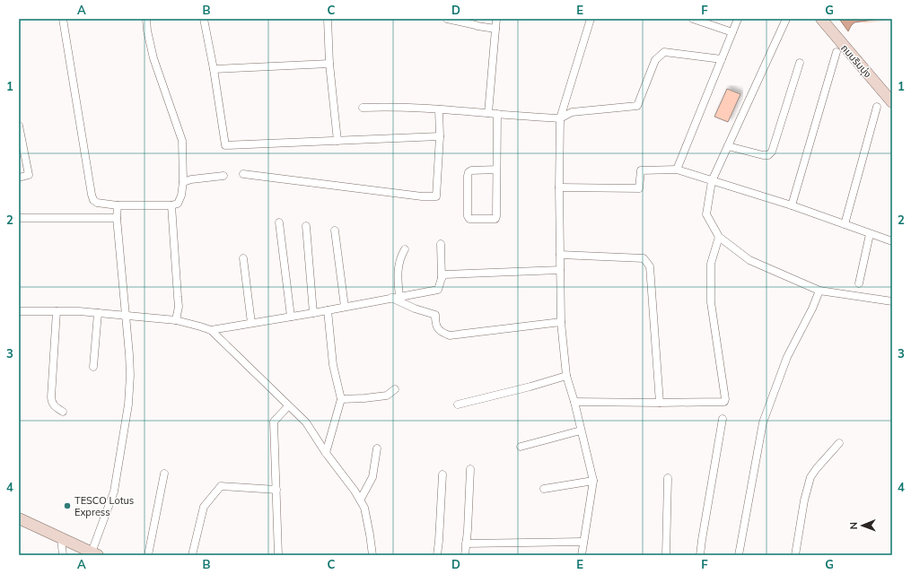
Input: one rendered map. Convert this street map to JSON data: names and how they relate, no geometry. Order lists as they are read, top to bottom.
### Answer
{
  "streets": {
    "main road": ["ถนนริมบุ่ง"]
  },
  "places": ["TESCO Lotus Express"],
  "north": "left",
  "grid": {
    "columns": [
      "A",
      "B",
      "C",
      "D",
      "E",
      "F",
      "G"
    ],
    "rows": [
      "1",
      "2",
      "3",
      "4"
    ]
  }
}
